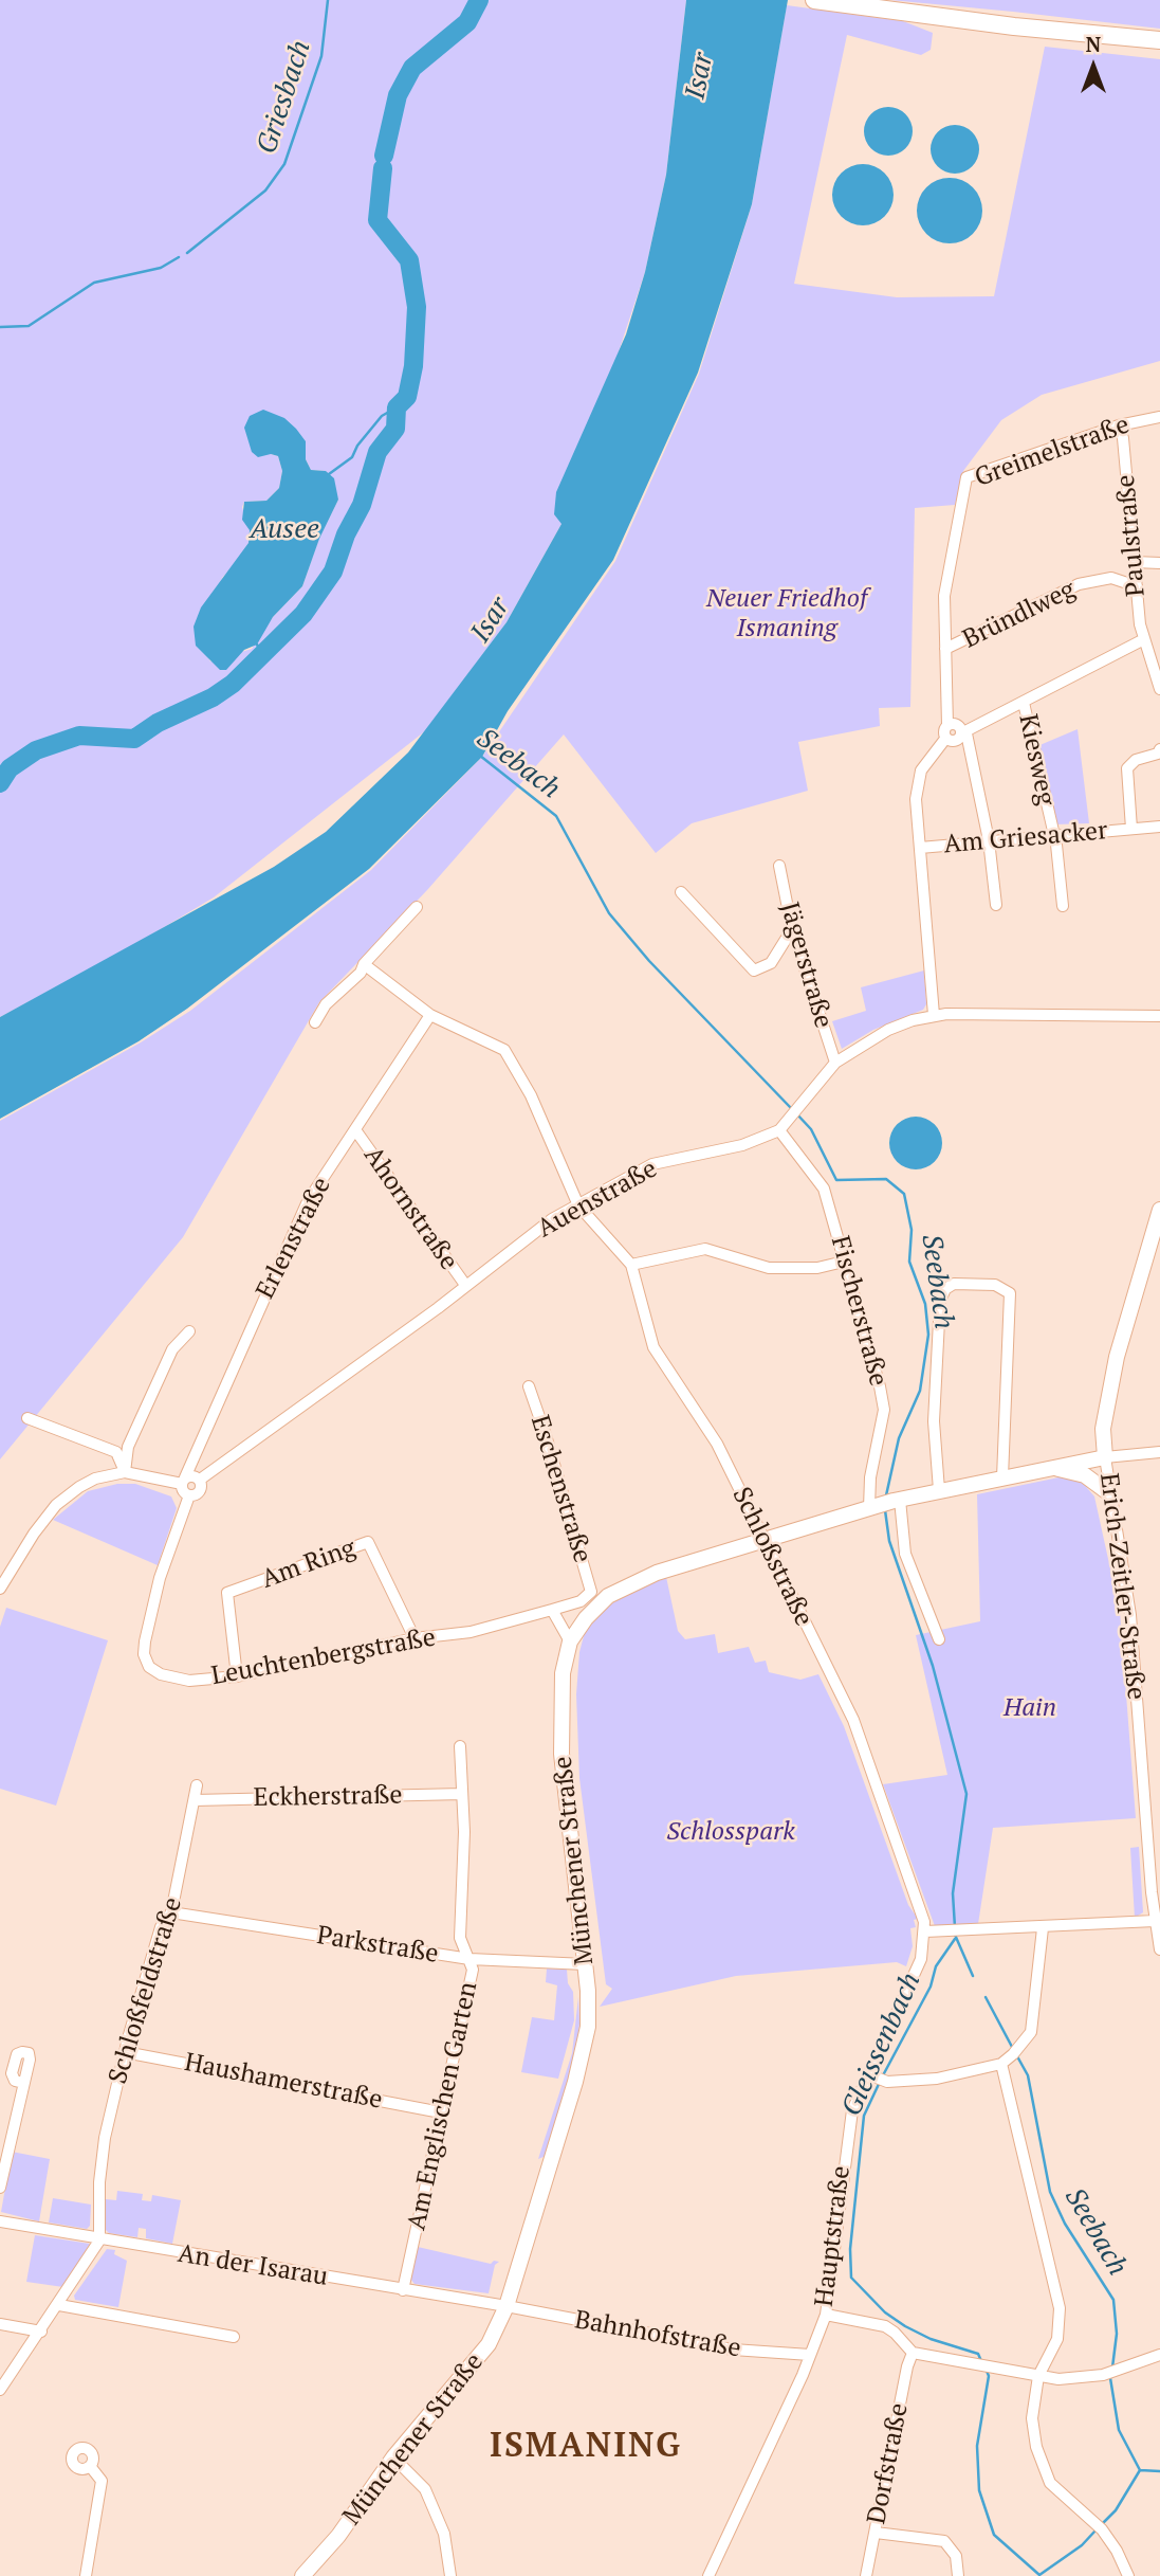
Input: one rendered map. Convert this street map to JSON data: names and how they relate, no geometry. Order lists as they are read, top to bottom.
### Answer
{
  "streets": {
    "main road": ["Münchener Straße"],
    "street": [
      "Greimelstraße",
      "Paulstraße",
      "Bründlweg",
      "Kiesweg",
      "Am Griesacker",
      "Jägerstraße",
      "Auenstraße",
      "Ahornstraße",
      "Erlenstraße",
      "Fischerstraße",
      "Eschenstraße",
      "Schloßstraße",
      "Am Ring",
      "Erich-Zeitler-Straße",
      "Leuchtenbergstraße",
      "Eckherstraße",
      "Parkstraße",
      "Schloßfeldstraße",
      "Haushamerstraße",
      "Am Englischen Garten",
      "Hauptstraße",
      "An der Isarau",
      "Bahnhofstraße",
      "Dorfstraße"
    ]
  },
  "crossings": [
    ["Greimelstraße", "Paulstraße"],
    ["Greimelstraße", "Bründlweg"],
    ["Paulstraße", "Bründlweg"],
    ["Kiesweg", "Am Griesacker"],
    ["Auenstraße", "Ahornstraße"],
    ["Auenstraße", "Erlenstraße"],
    ["Auenstraße", "Fischerstraße"],
    ["Auenstraße", "Schloßstraße"],
    ["Auenstraße", "Leuchtenbergstraße"],
    ["Ahornstraße", "Erlenstraße"],
    ["Erlenstraße", "Schloßstraße"],
    ["Erlenstraße", "Leuchtenbergstraße"],
    ["Fischerstraße", "Münchener Straße"],
    ["Eschenstraße", "Leuchtenbergstraße"],
    ["Eschenstraße", "Münchener Straße"],
    ["Schloßstraße", "Münchener Straße"],
    ["Schloßstraße", "Hauptstraße"],
    ["Am Ring", "Leuchtenbergstraße"],
    ["Erich-Zeitler-Straße", "Münchener Straße"],
    ["Eckherstraße", "Schloßfeldstraße"],
    ["Eckherstraße", "Am Englischen Garten"],
    ["Münchener Straße", "Parkstraße"],
    ["Münchener Straße", "An der Isarau"],
    ["Münchener Straße", "Bahnhofstraße"],
    ["Parkstraße", "Schloßfeldstraße"],
    ["Parkstraße", "Am Englischen Garten"],
    ["Schloßfeldstraße", "Haushamerstraße"],
    ["Schloßfeldstraße", "An der Isarau"],
    ["Haushamerstraße", "Am Englischen Garten"],
    ["Am Englischen Garten", "An der Isarau"],
    ["Hauptstraße", "Bahnhofstraße"],
    ["An der Isarau", "Bahnhofstraße"]
  ],
  "districts": ["ISMANING"],
  "water": [
    "Isar",
    "Griesbach",
    "Ausee",
    "Seebach",
    "Gleissenbach"
  ],
  "parks": ["Neuer Friedhof Ismaning", "Hain", "Schlosspark"],
  "north": "top"
}
